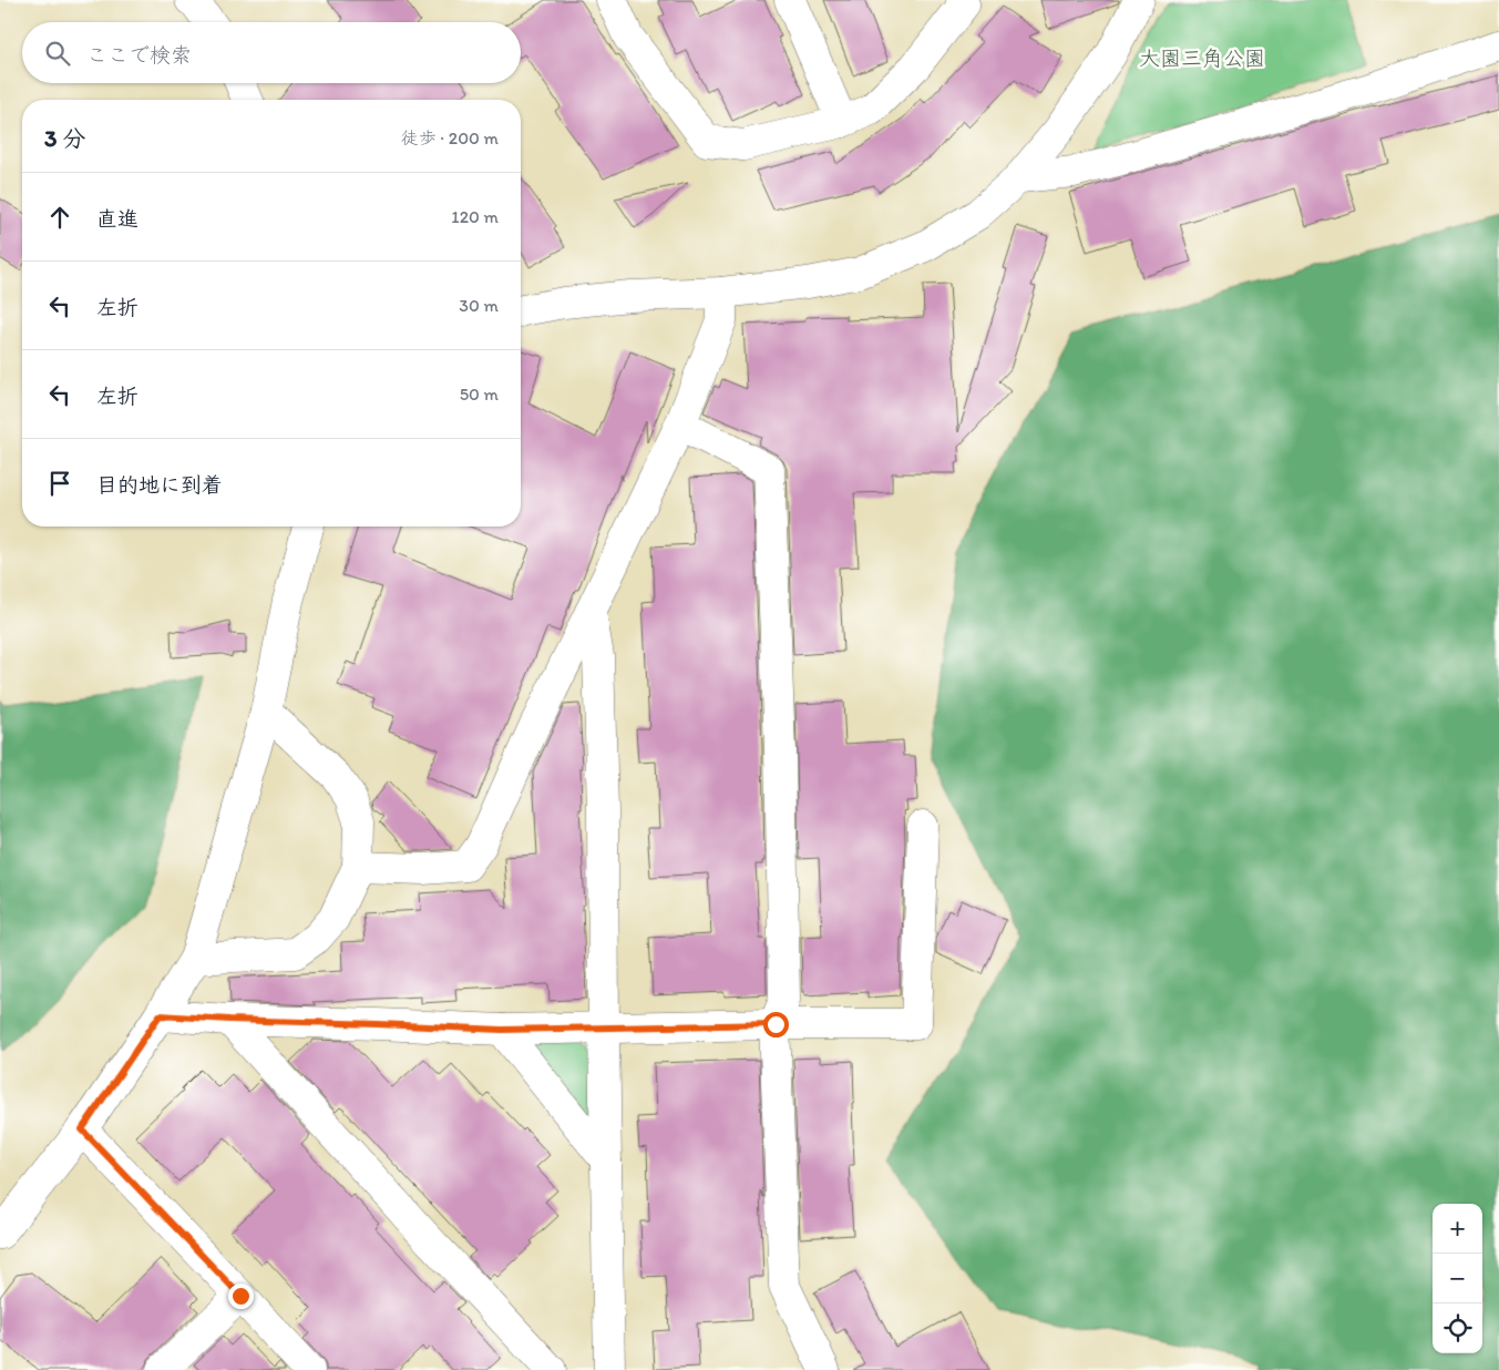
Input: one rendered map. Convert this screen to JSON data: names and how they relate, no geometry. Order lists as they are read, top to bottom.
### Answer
{
  "parks": ["大園三角公園"],
  "page": {
    "search": "ここで検索",
    "heading": ["3 分", "徒歩 · 200 m"],
    "list": [
      ["直進", "120 m"],
      ["左折", "30 m"],
      ["左折", "50 m"],
      "目的地に到着"
    ],
    "map_buttons": ["+", "−"]
  }
}
